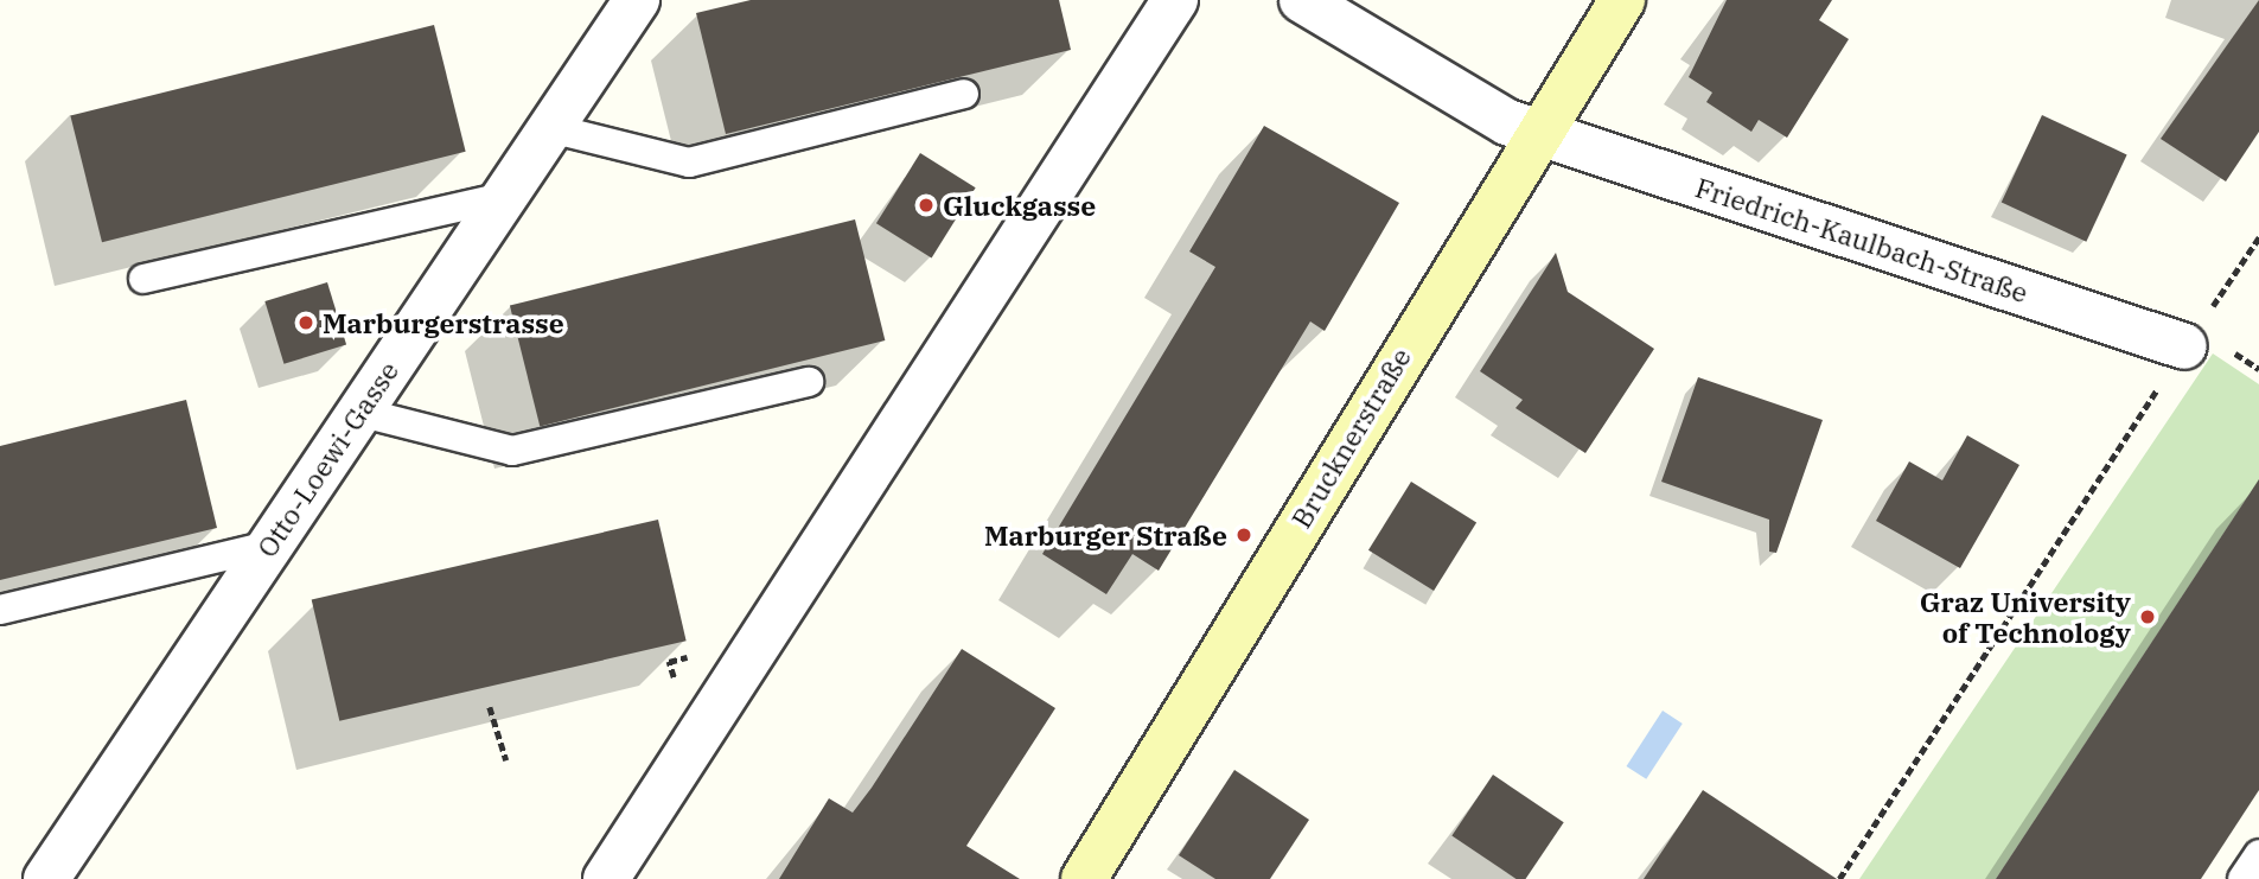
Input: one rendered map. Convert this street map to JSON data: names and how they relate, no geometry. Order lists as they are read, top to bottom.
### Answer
{
  "streets": {
    "main road": ["Brucknerstraße"],
    "street": ["Friedrich-Kaulbach-Straße", "Otto-Loewi-Gasse"]
  },
  "crossings": [
    ["Friedrich-Kaulbach-Straße", "Brucknerstraße"]
  ],
  "places": [
    "Gluckgasse",
    "Marburgerstrasse",
    "Marburger Straße",
    "Graz University of Technology"
  ]
}
